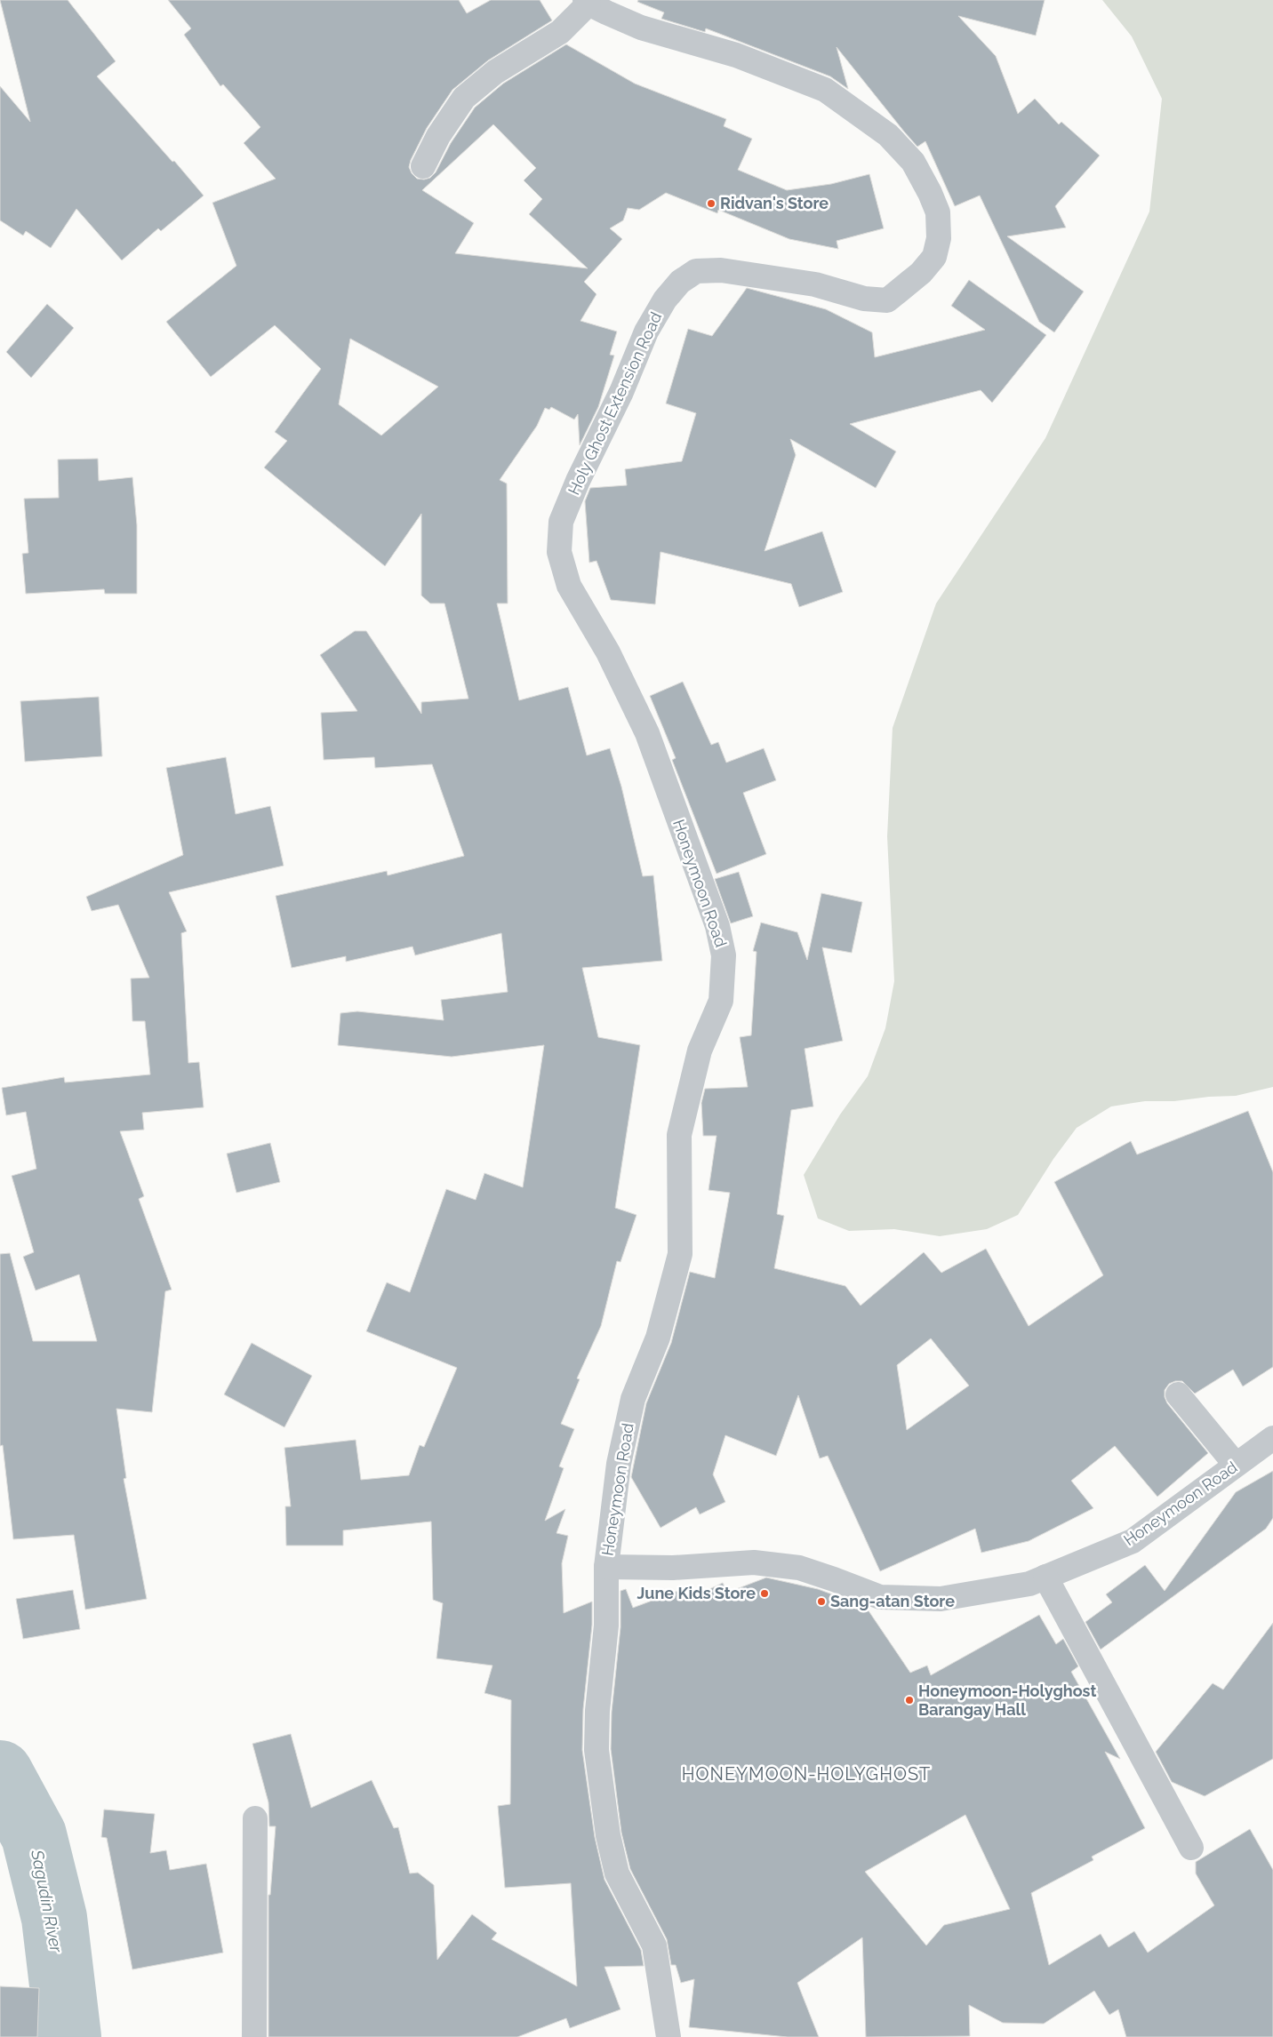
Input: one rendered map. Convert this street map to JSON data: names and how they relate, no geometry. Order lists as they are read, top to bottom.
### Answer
{
  "streets": {
    "street": ["Holy Ghost Extension Road", "Honeymoon Road"]
  },
  "crossings": [
    ["Holy Ghost Extension Road", "Honeymoon Road"]
  ],
  "districts": ["HONEYMOON-HOLYGHOST"],
  "water": ["Sagudin River"],
  "places": [
    "Ridvan's Store",
    "June Kids Store",
    "Sang-atan Store",
    "Honeymoon-Holyghost Barangay Hall"
  ]
}
